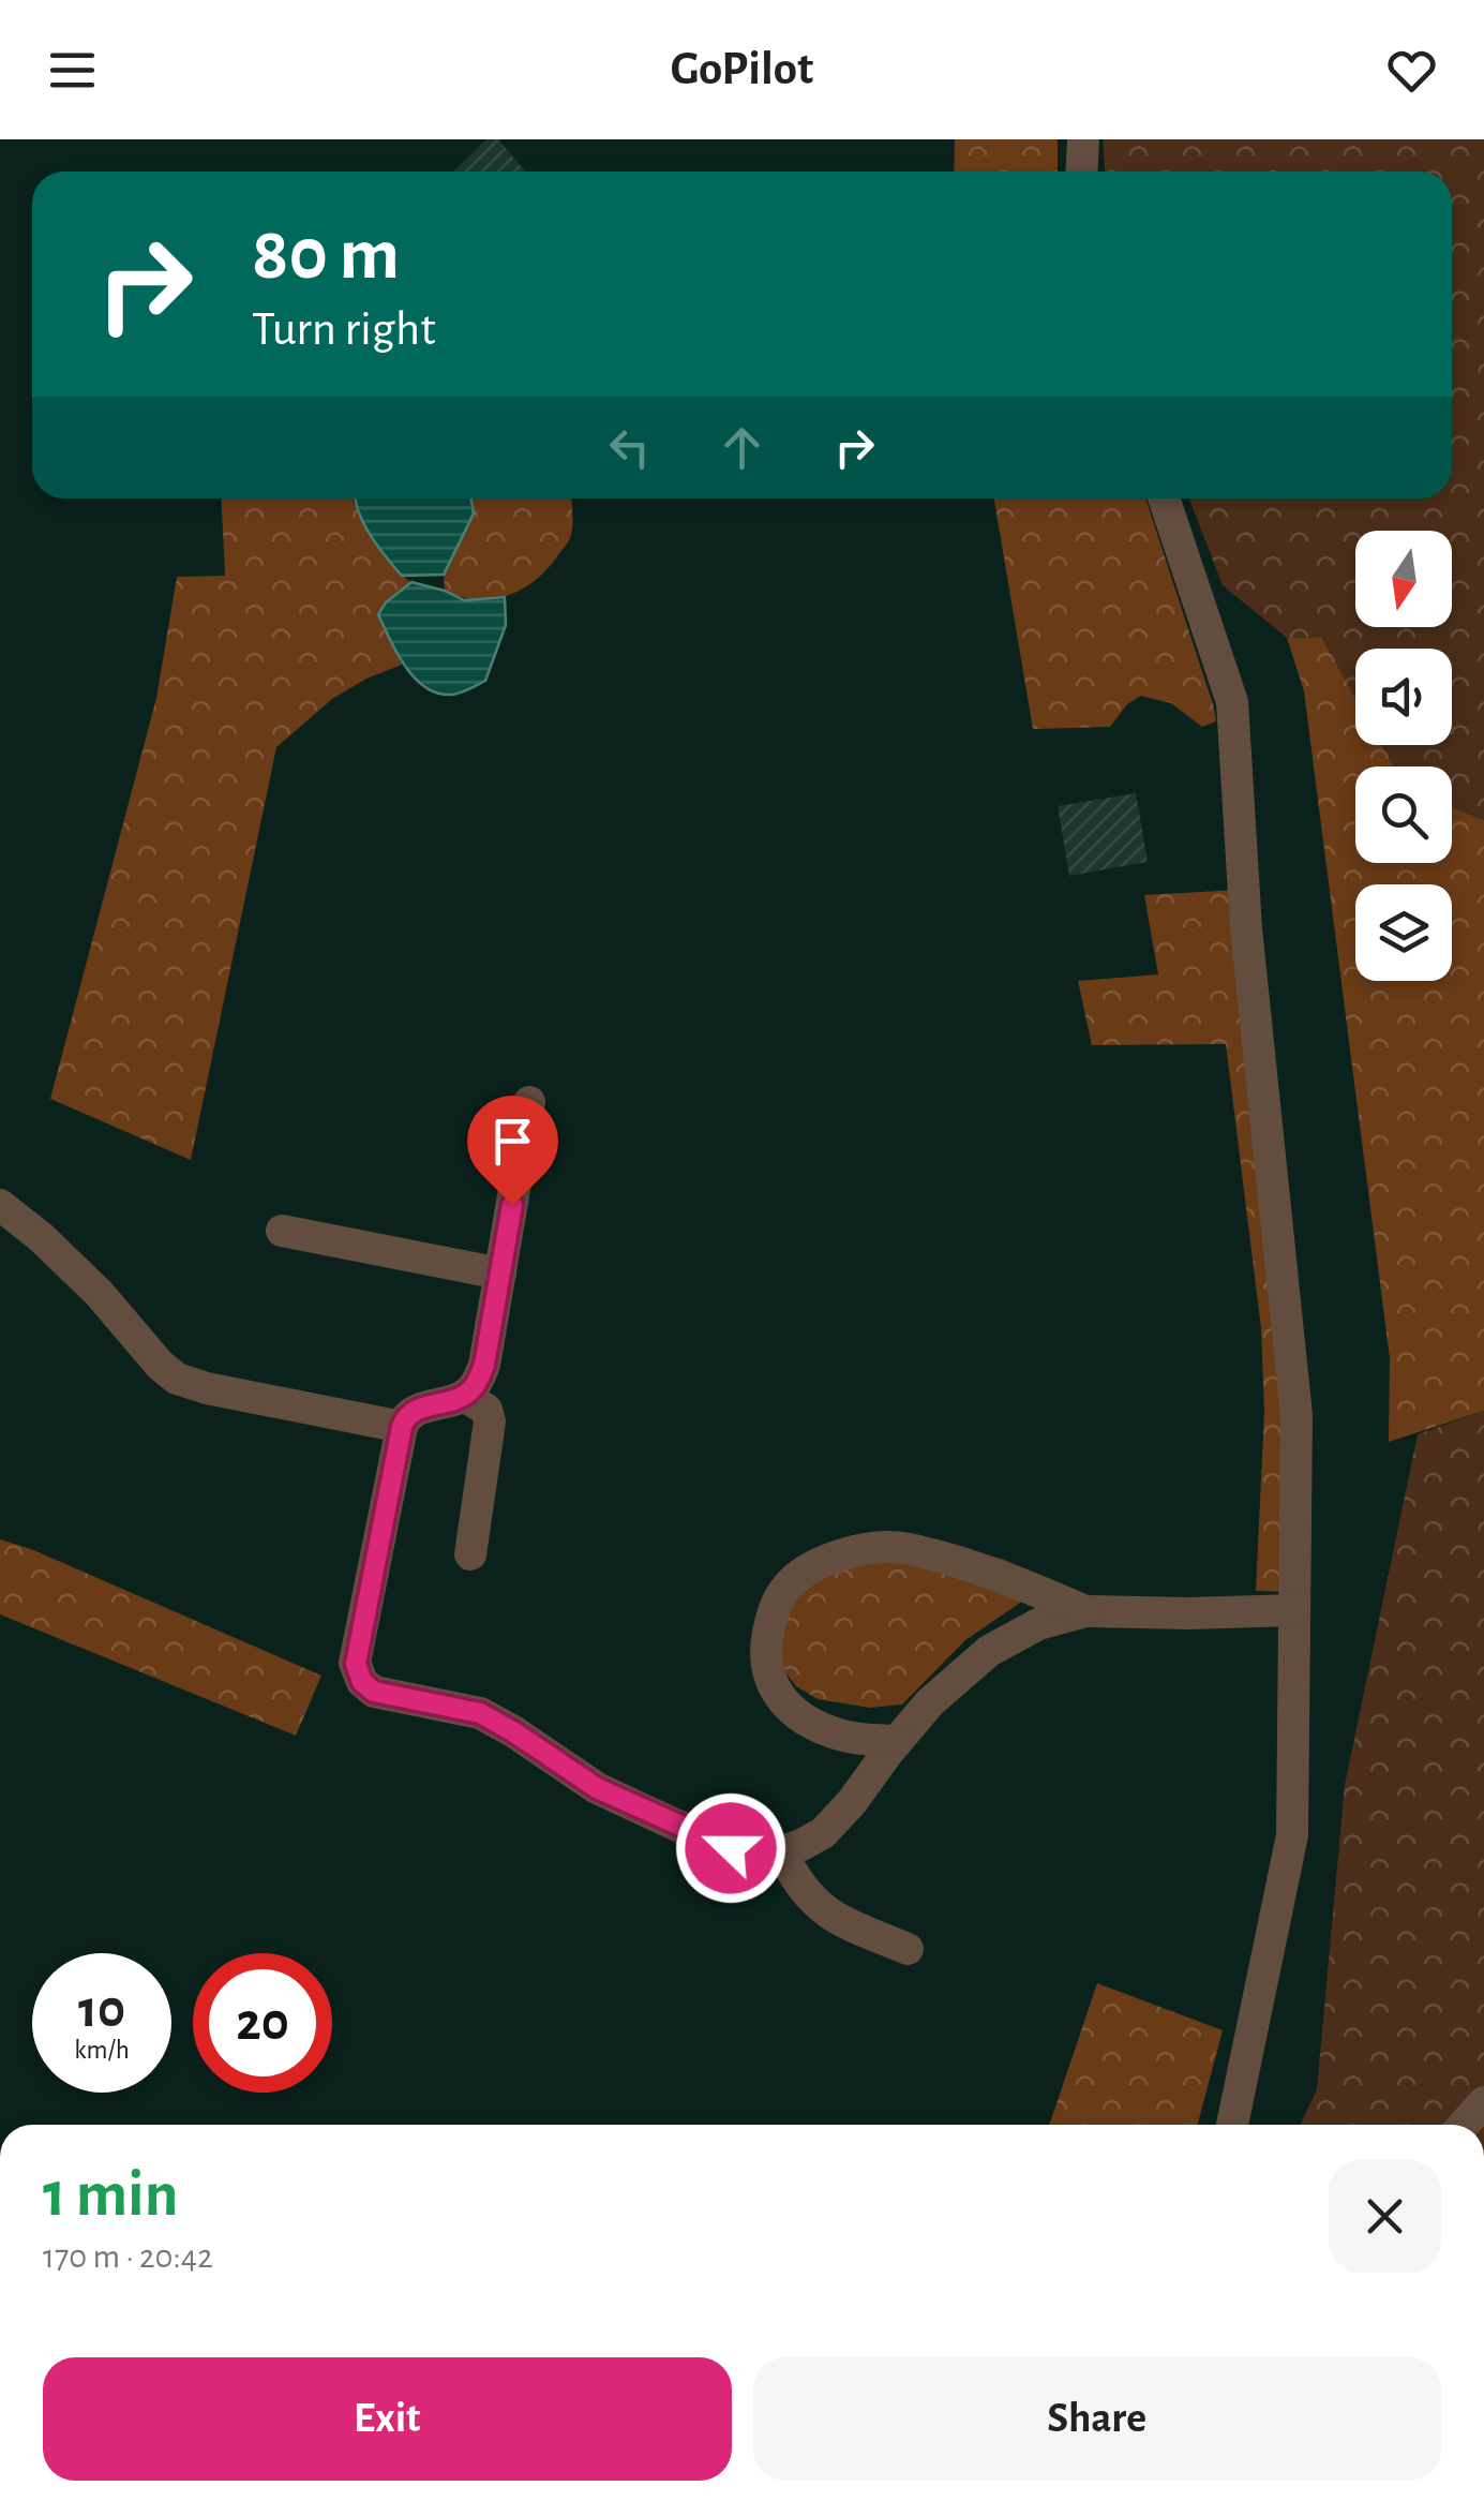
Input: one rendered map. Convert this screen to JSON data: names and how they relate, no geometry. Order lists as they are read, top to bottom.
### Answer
{
  "north": "bottom",
  "page": {
    "header": "GoPilot",
    "turn": ["80 m", "Turn right"],
    "speed": "10 km/h",
    "limit": "20",
    "heading": ["1 min", "170 m · 20:42"],
    "buttons": ["Exit", "Share"]
  }
}
